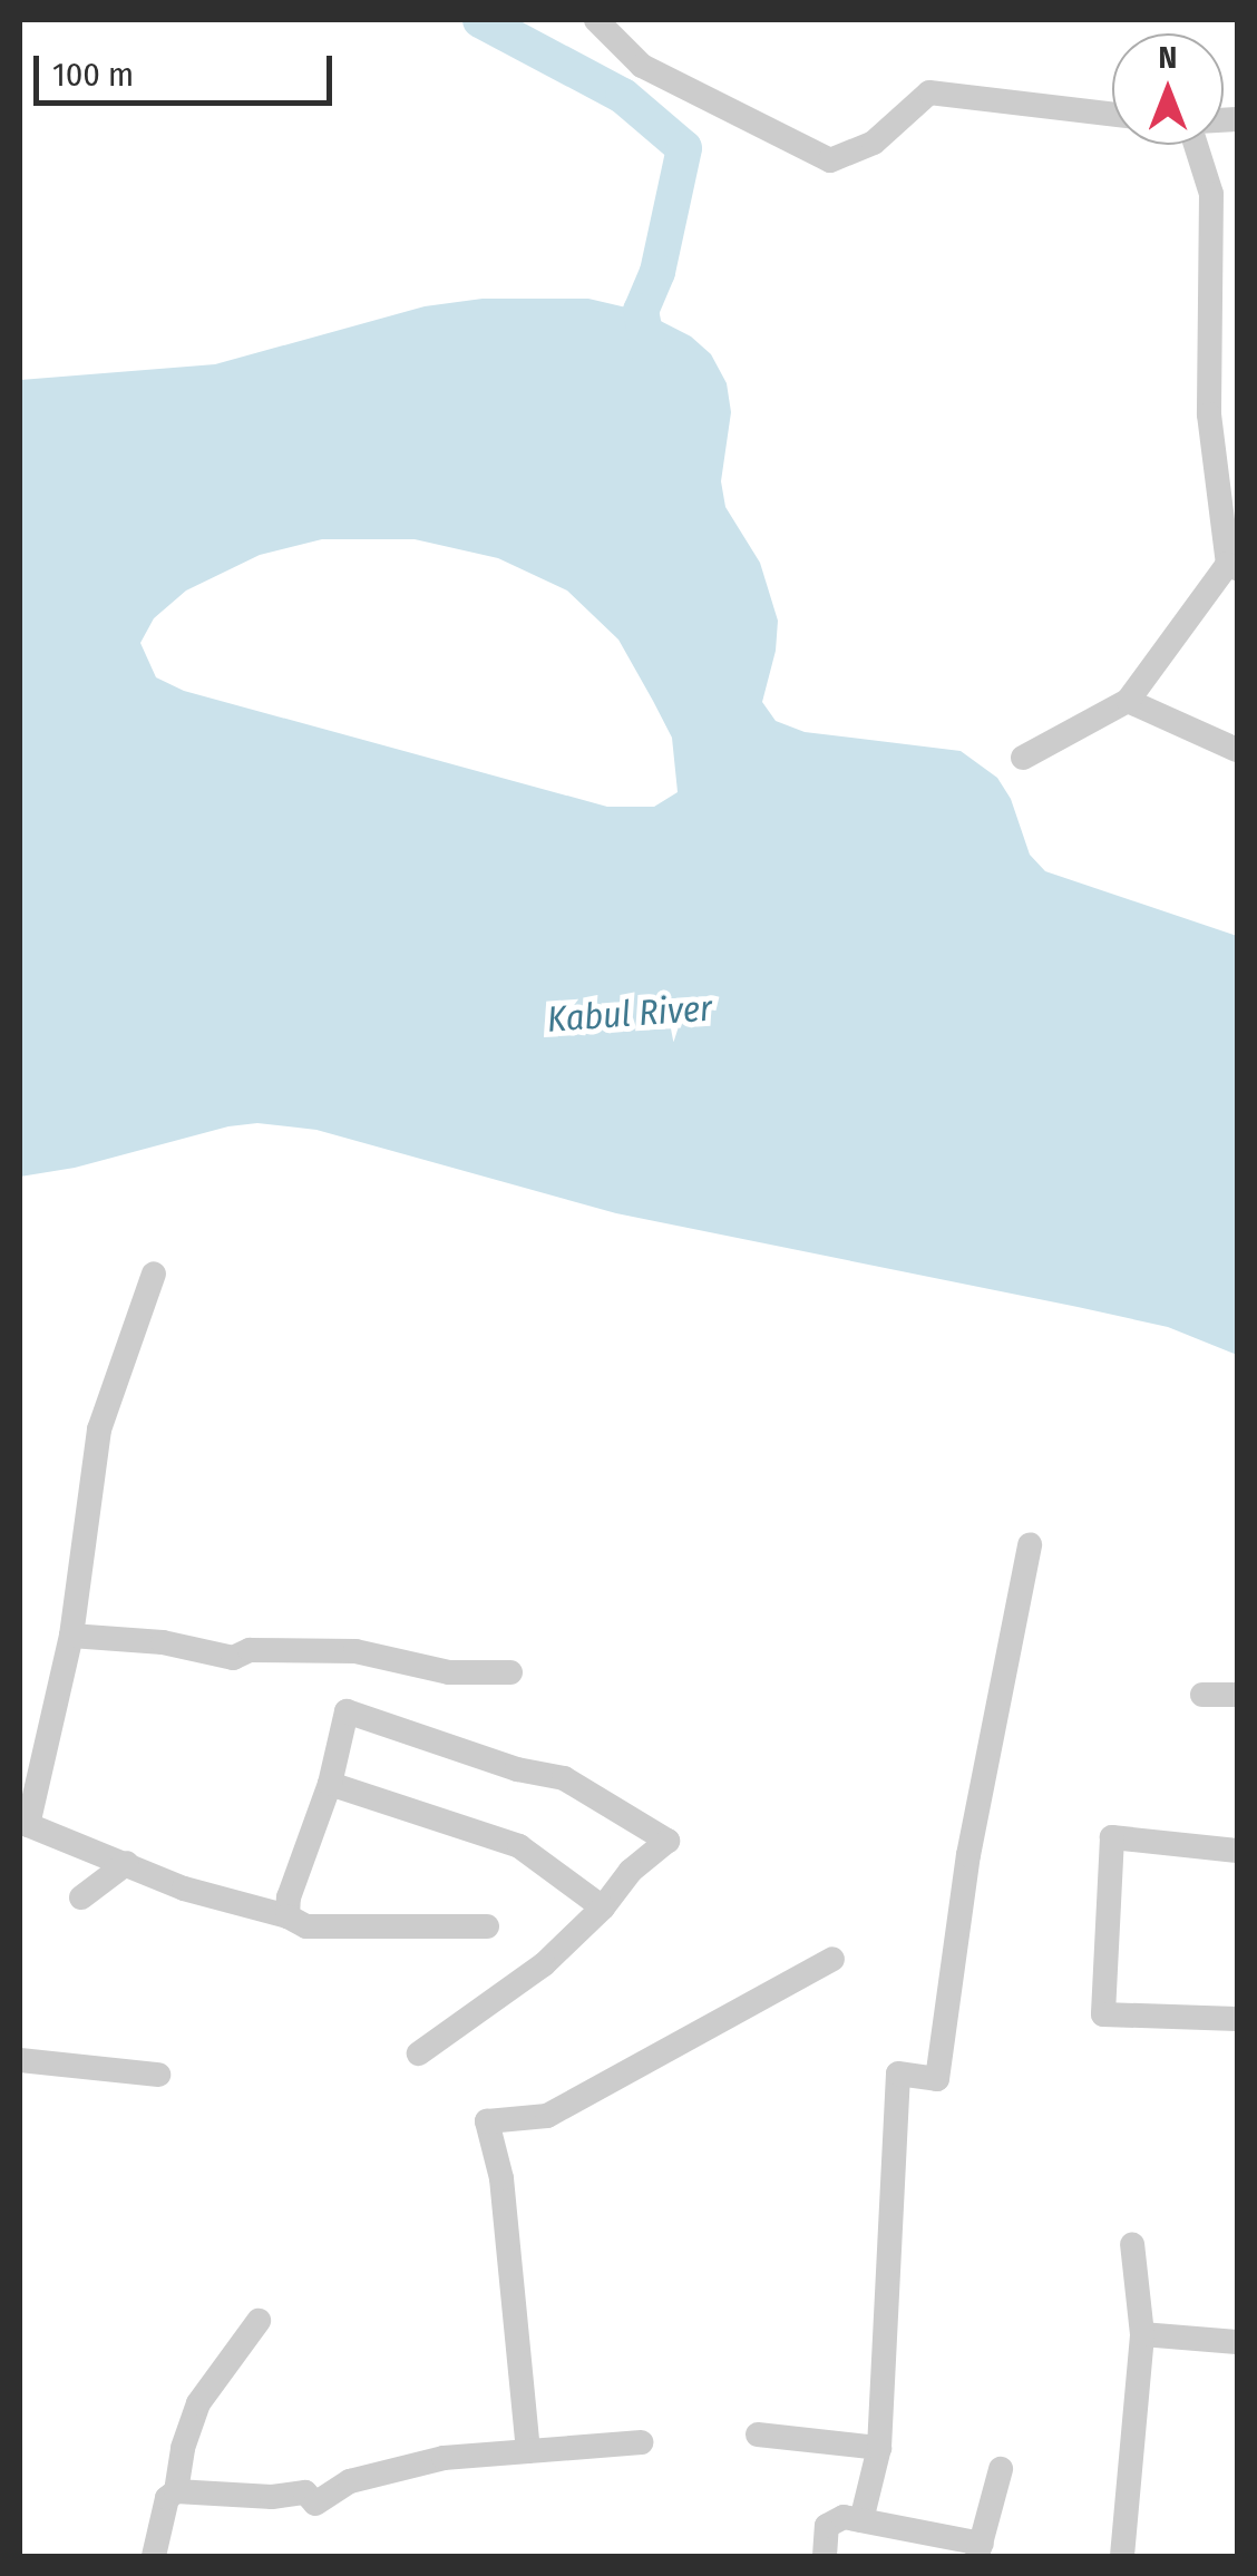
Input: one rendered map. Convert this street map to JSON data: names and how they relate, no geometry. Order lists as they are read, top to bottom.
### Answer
{
  "water": ["Kabul River"],
  "scale_bar": "100 m",
  "north": "top"
}
